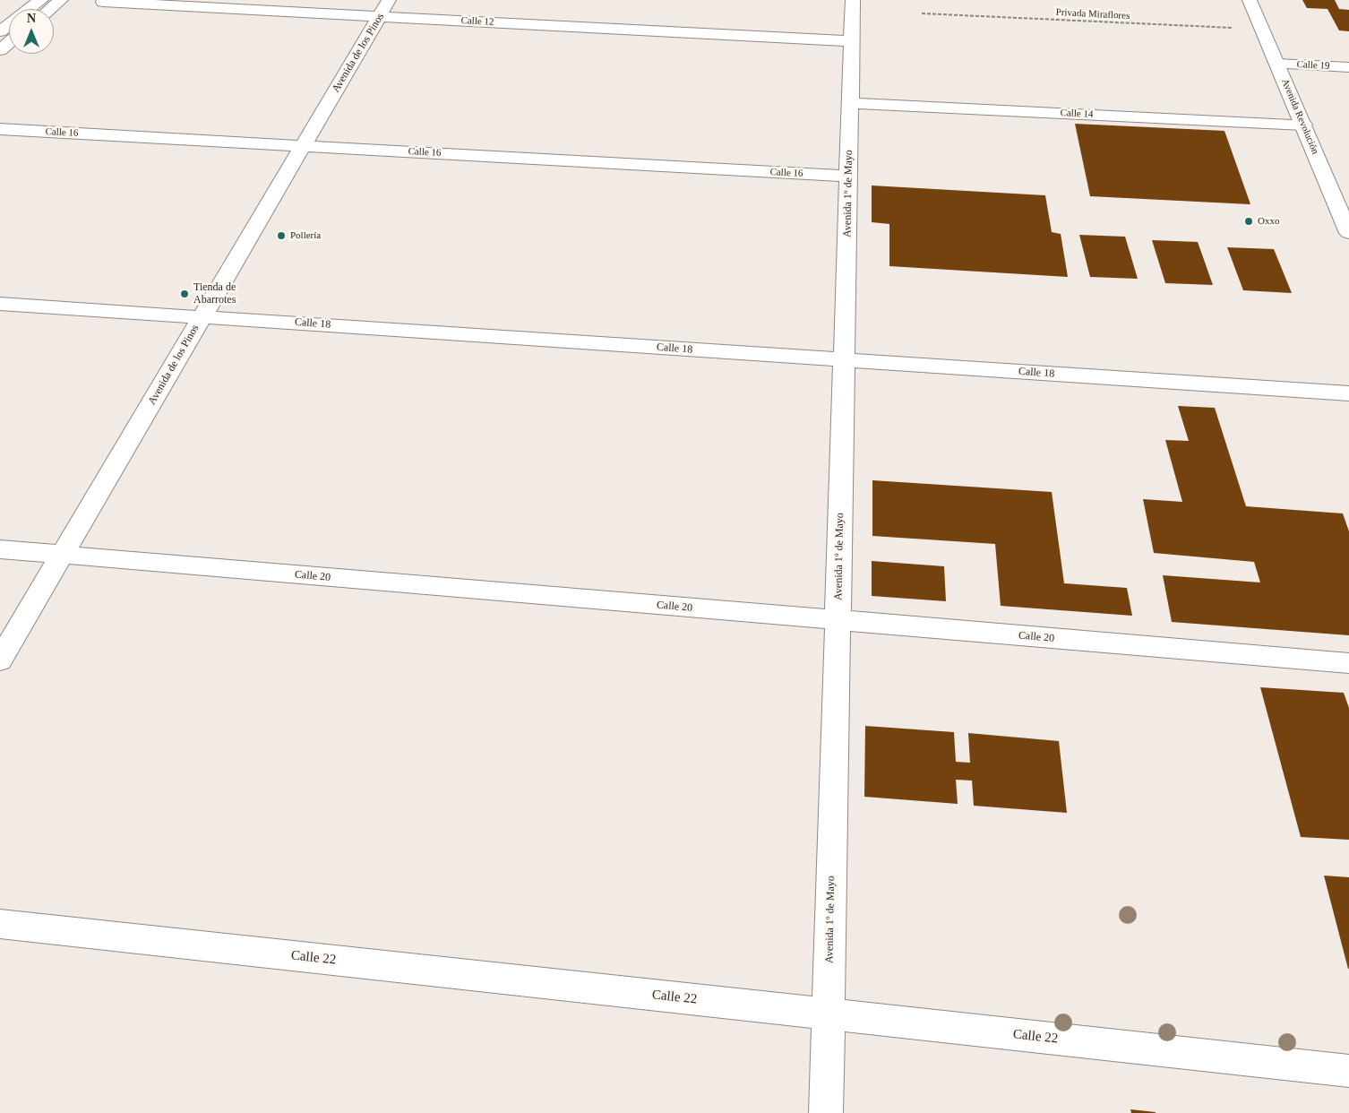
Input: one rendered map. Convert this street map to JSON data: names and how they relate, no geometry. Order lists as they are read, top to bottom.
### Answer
{
  "streets": {
    "main road": [
      "Calle 12",
      "Avenida de los Pinos",
      "Calle 19",
      "Calle 14",
      "Avenida Revolución",
      "Calle 16",
      "Avenida 1º de Mayo",
      "Calle 18",
      "Calle 20",
      "Calle 22"
    ],
    "path": ["Privada Miraflores"]
  },
  "crossings": [
    ["Privada Miraflores", "Avenida Revolución"],
    ["Calle 12", "Avenida de los Pinos"],
    ["Calle 12", "Avenida 1º de Mayo"],
    ["Avenida de los Pinos", "Calle 16"],
    ["Avenida de los Pinos", "Calle 18"],
    ["Avenida de los Pinos", "Calle 20"],
    ["Calle 19", "Avenida Revolución"],
    ["Calle 14", "Avenida Revolución"],
    ["Calle 14", "Avenida 1º de Mayo"],
    ["Calle 16", "Avenida 1º de Mayo"],
    ["Avenida 1º de Mayo", "Calle 18"],
    ["Avenida 1º de Mayo", "Calle 20"],
    ["Avenida 1º de Mayo", "Calle 22"]
  ],
  "places": ["Oxxo", "Pollería", "Tienda de Abarrotes"],
  "north": "top"
}
